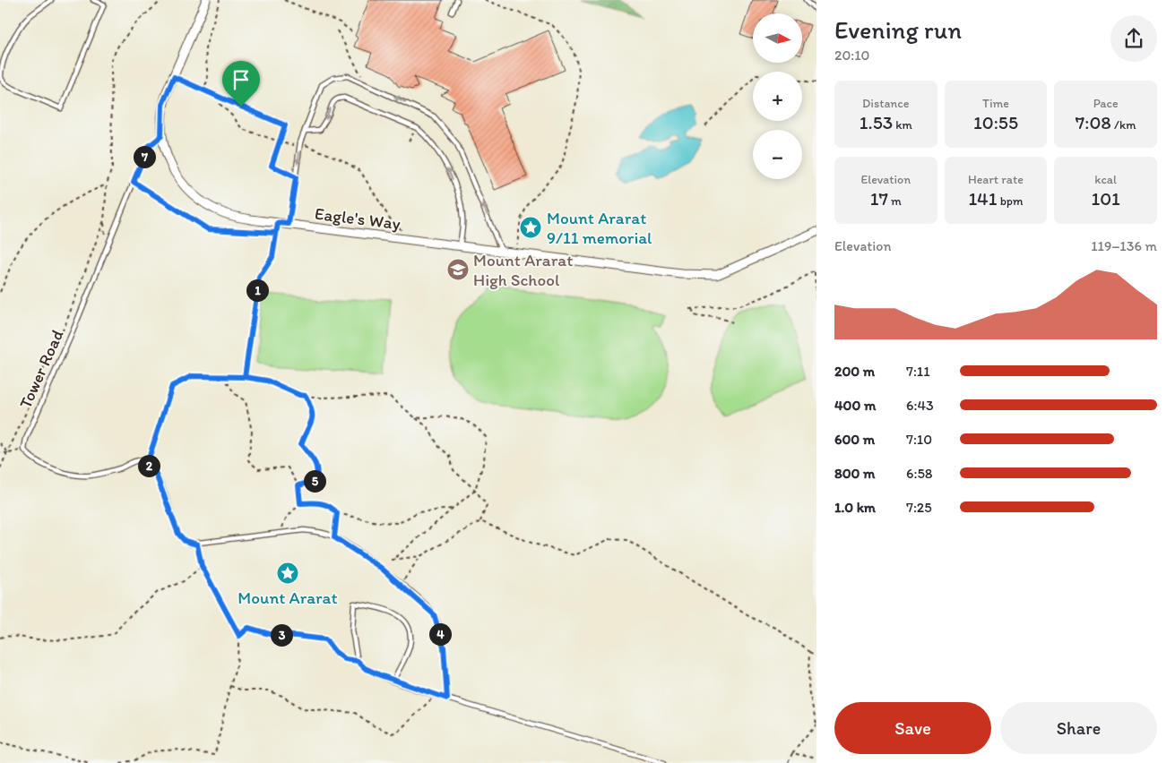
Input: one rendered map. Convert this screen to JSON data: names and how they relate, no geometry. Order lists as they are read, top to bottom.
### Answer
{
  "streets": {
    "street": ["Eagle's Way"],
    "lane": ["Tower Road"]
  },
  "crossings": [
    ["Eagle's Way", "Tower Road"]
  ],
  "places": {
    "place": ["Mount Ararat 9/11 memorial", "Mount Ararat"],
    "school or university": ["Mount Ararat High School"]
  },
  "north": "right",
  "page": {
    "heading": ["Evening run", "20:10"],
    "map_buttons": ["+", "−"],
    "stats": [
      ["Distance", "1.53 km"],
      ["Time", "10:55"],
      ["Pace", "7:08 /km"],
      ["Elevation", "17 m"],
      ["Heart rate", "141 bpm"],
      ["kcal", "101"]
    ],
    "pins": [
      "7",
      "1",
      "2",
      "5",
      "4",
      "3"
    ],
    "chart": ["Elevation", "119–136 m"],
    "list": [
      {
        "name": "200 m",
        "note": "7:11"
      },
      {
        "name": "400 m",
        "note": "6:43"
      },
      {
        "name": "600 m",
        "note": "7:10"
      },
      {
        "name": "800 m",
        "note": "6:58"
      },
      {
        "name": "1.0 km",
        "note": "7:25"
      }
    ],
    "buttons": ["Save", "Share"]
  }
}
